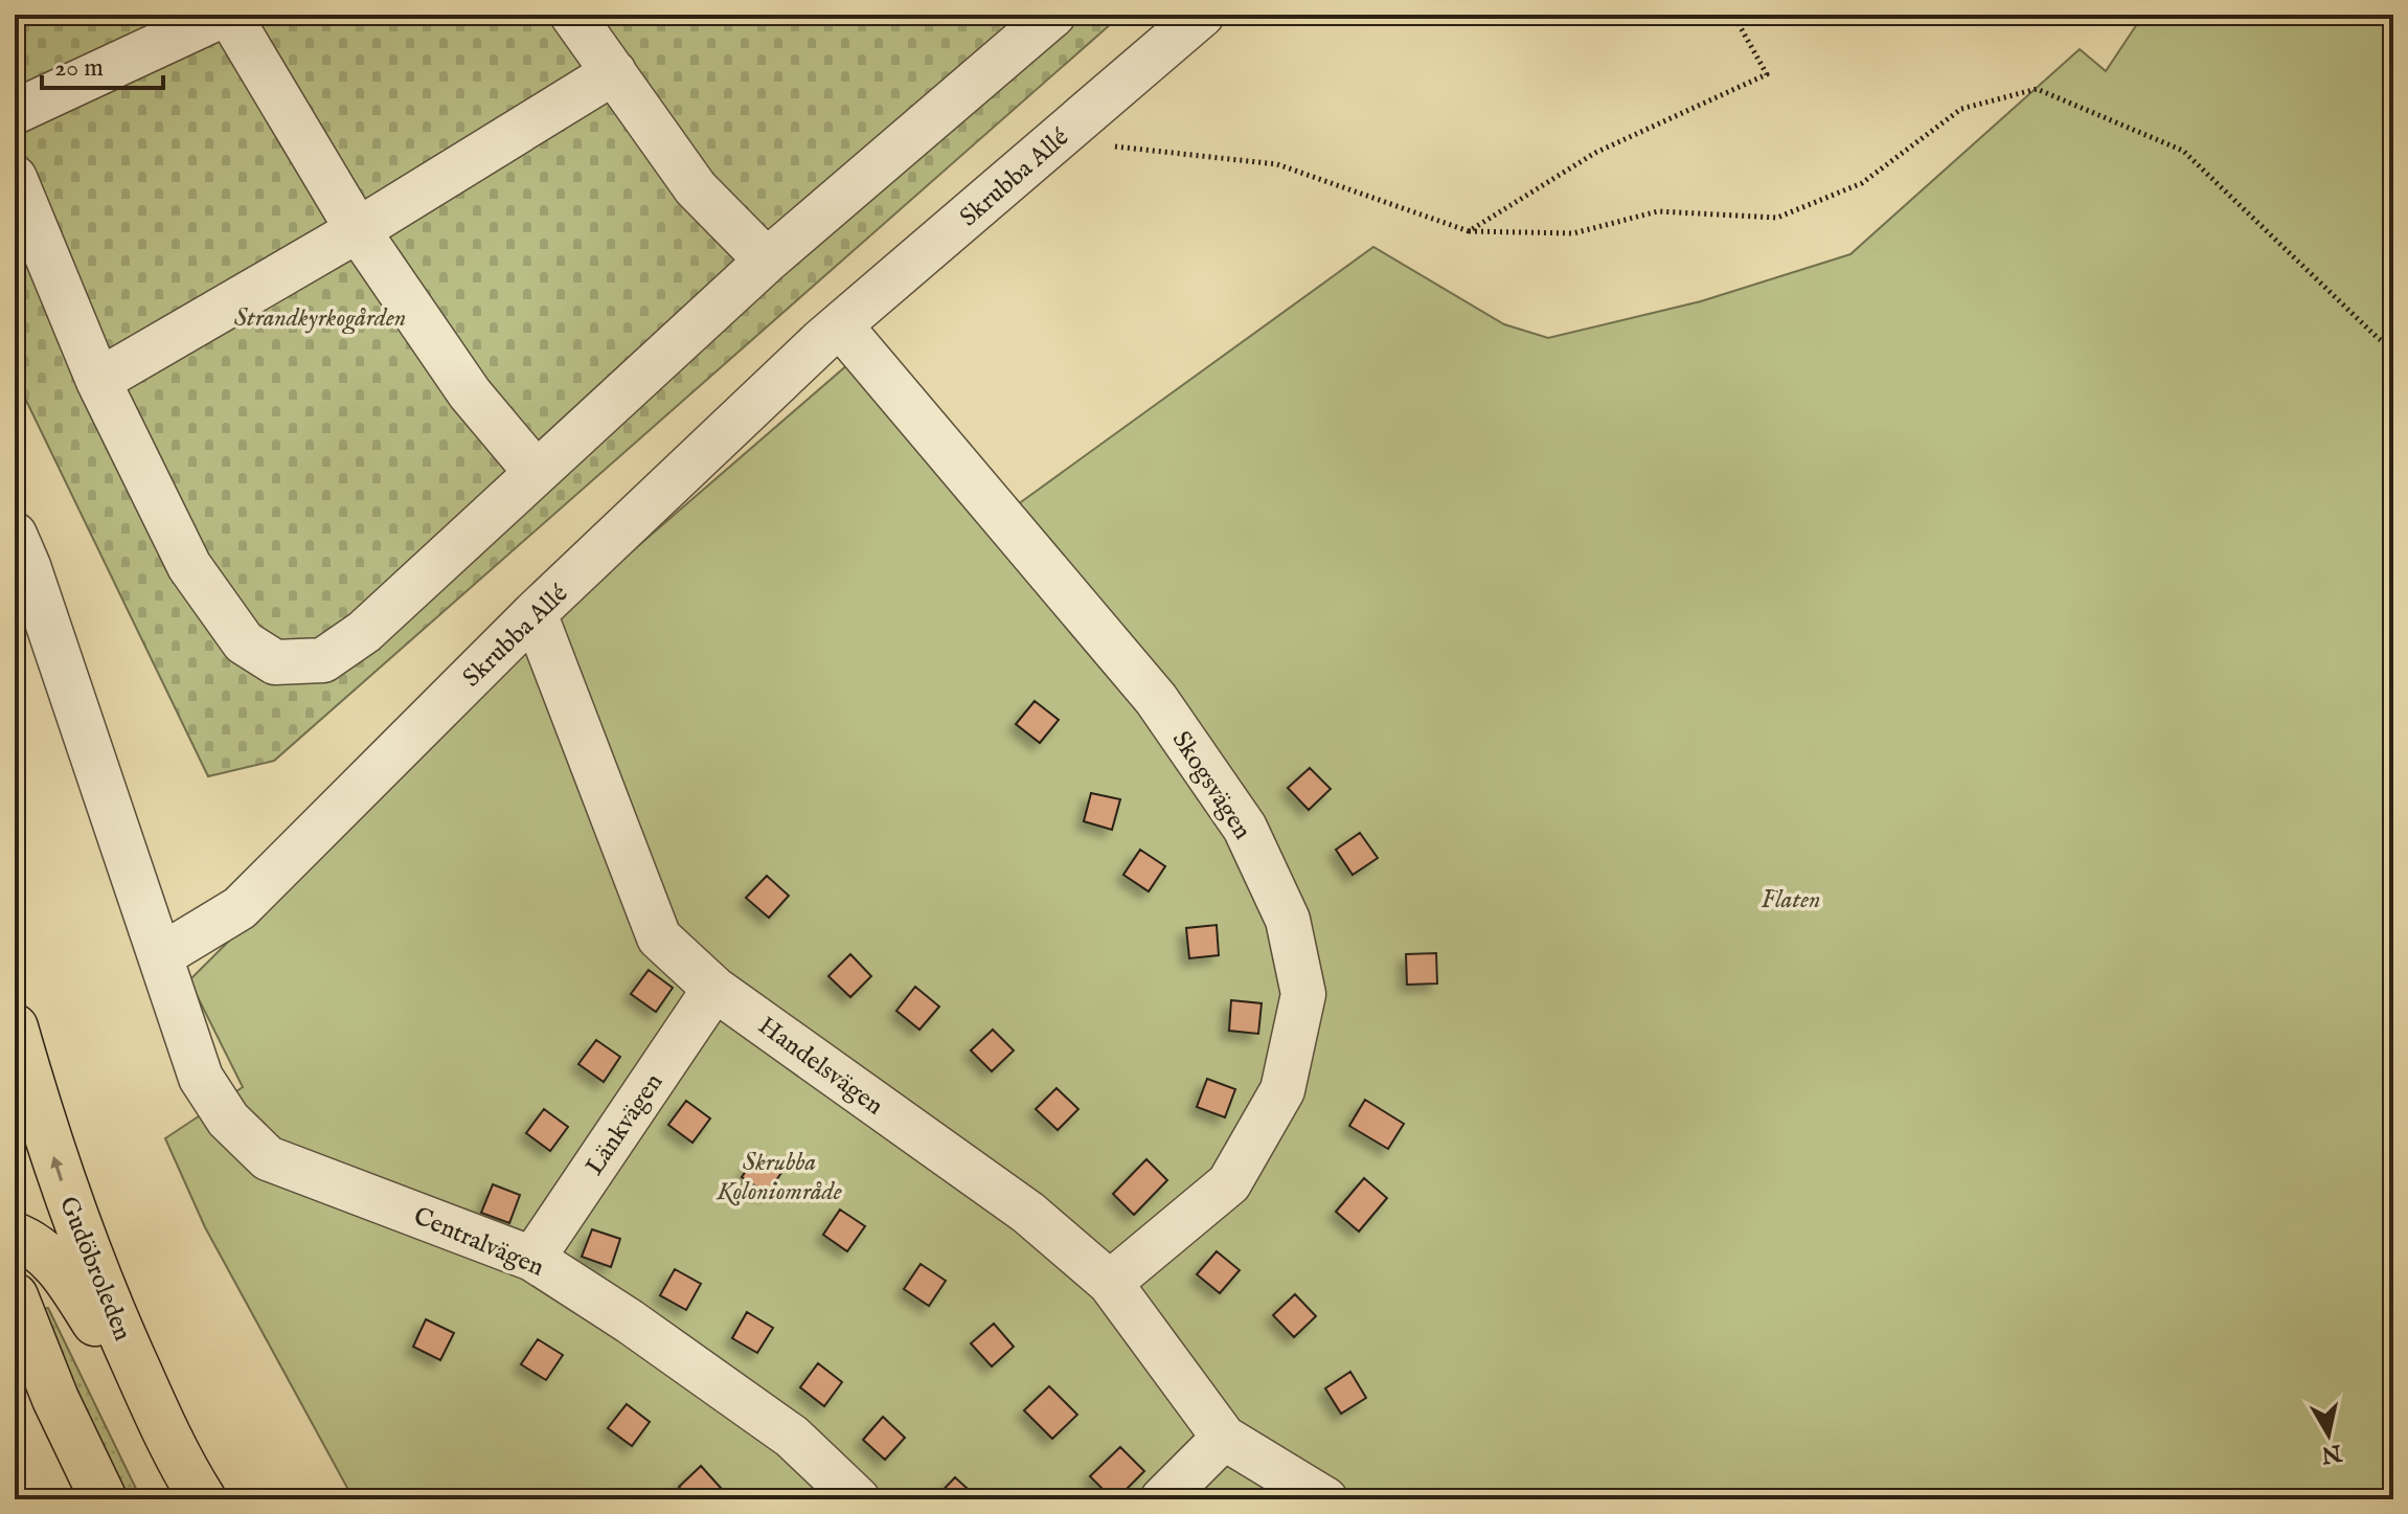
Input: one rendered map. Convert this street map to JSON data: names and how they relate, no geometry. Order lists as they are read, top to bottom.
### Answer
{
  "streets": {
    "main road": ["Gudöbroleden"],
    "street": [
      "Skrubba Allé",
      "Skogsvägen",
      "Handelsvägen",
      "Länkvägen",
      "Centralvägen"
    ]
  },
  "crossings": [
    ["Skrubba Allé", "Skogsvägen"],
    ["Skrubba Allé", "Handelsvägen"],
    ["Skrubba Allé", "Centralvägen"],
    ["Skogsvägen", "Handelsvägen"],
    ["Handelsvägen", "Länkvägen"],
    ["Länkvägen", "Centralvägen"]
  ],
  "parks": ["Strandkyrkogården", "Flaten", "Skrubba Koloniområde"],
  "scale_bar": "20 m",
  "north": "bottom"
}
